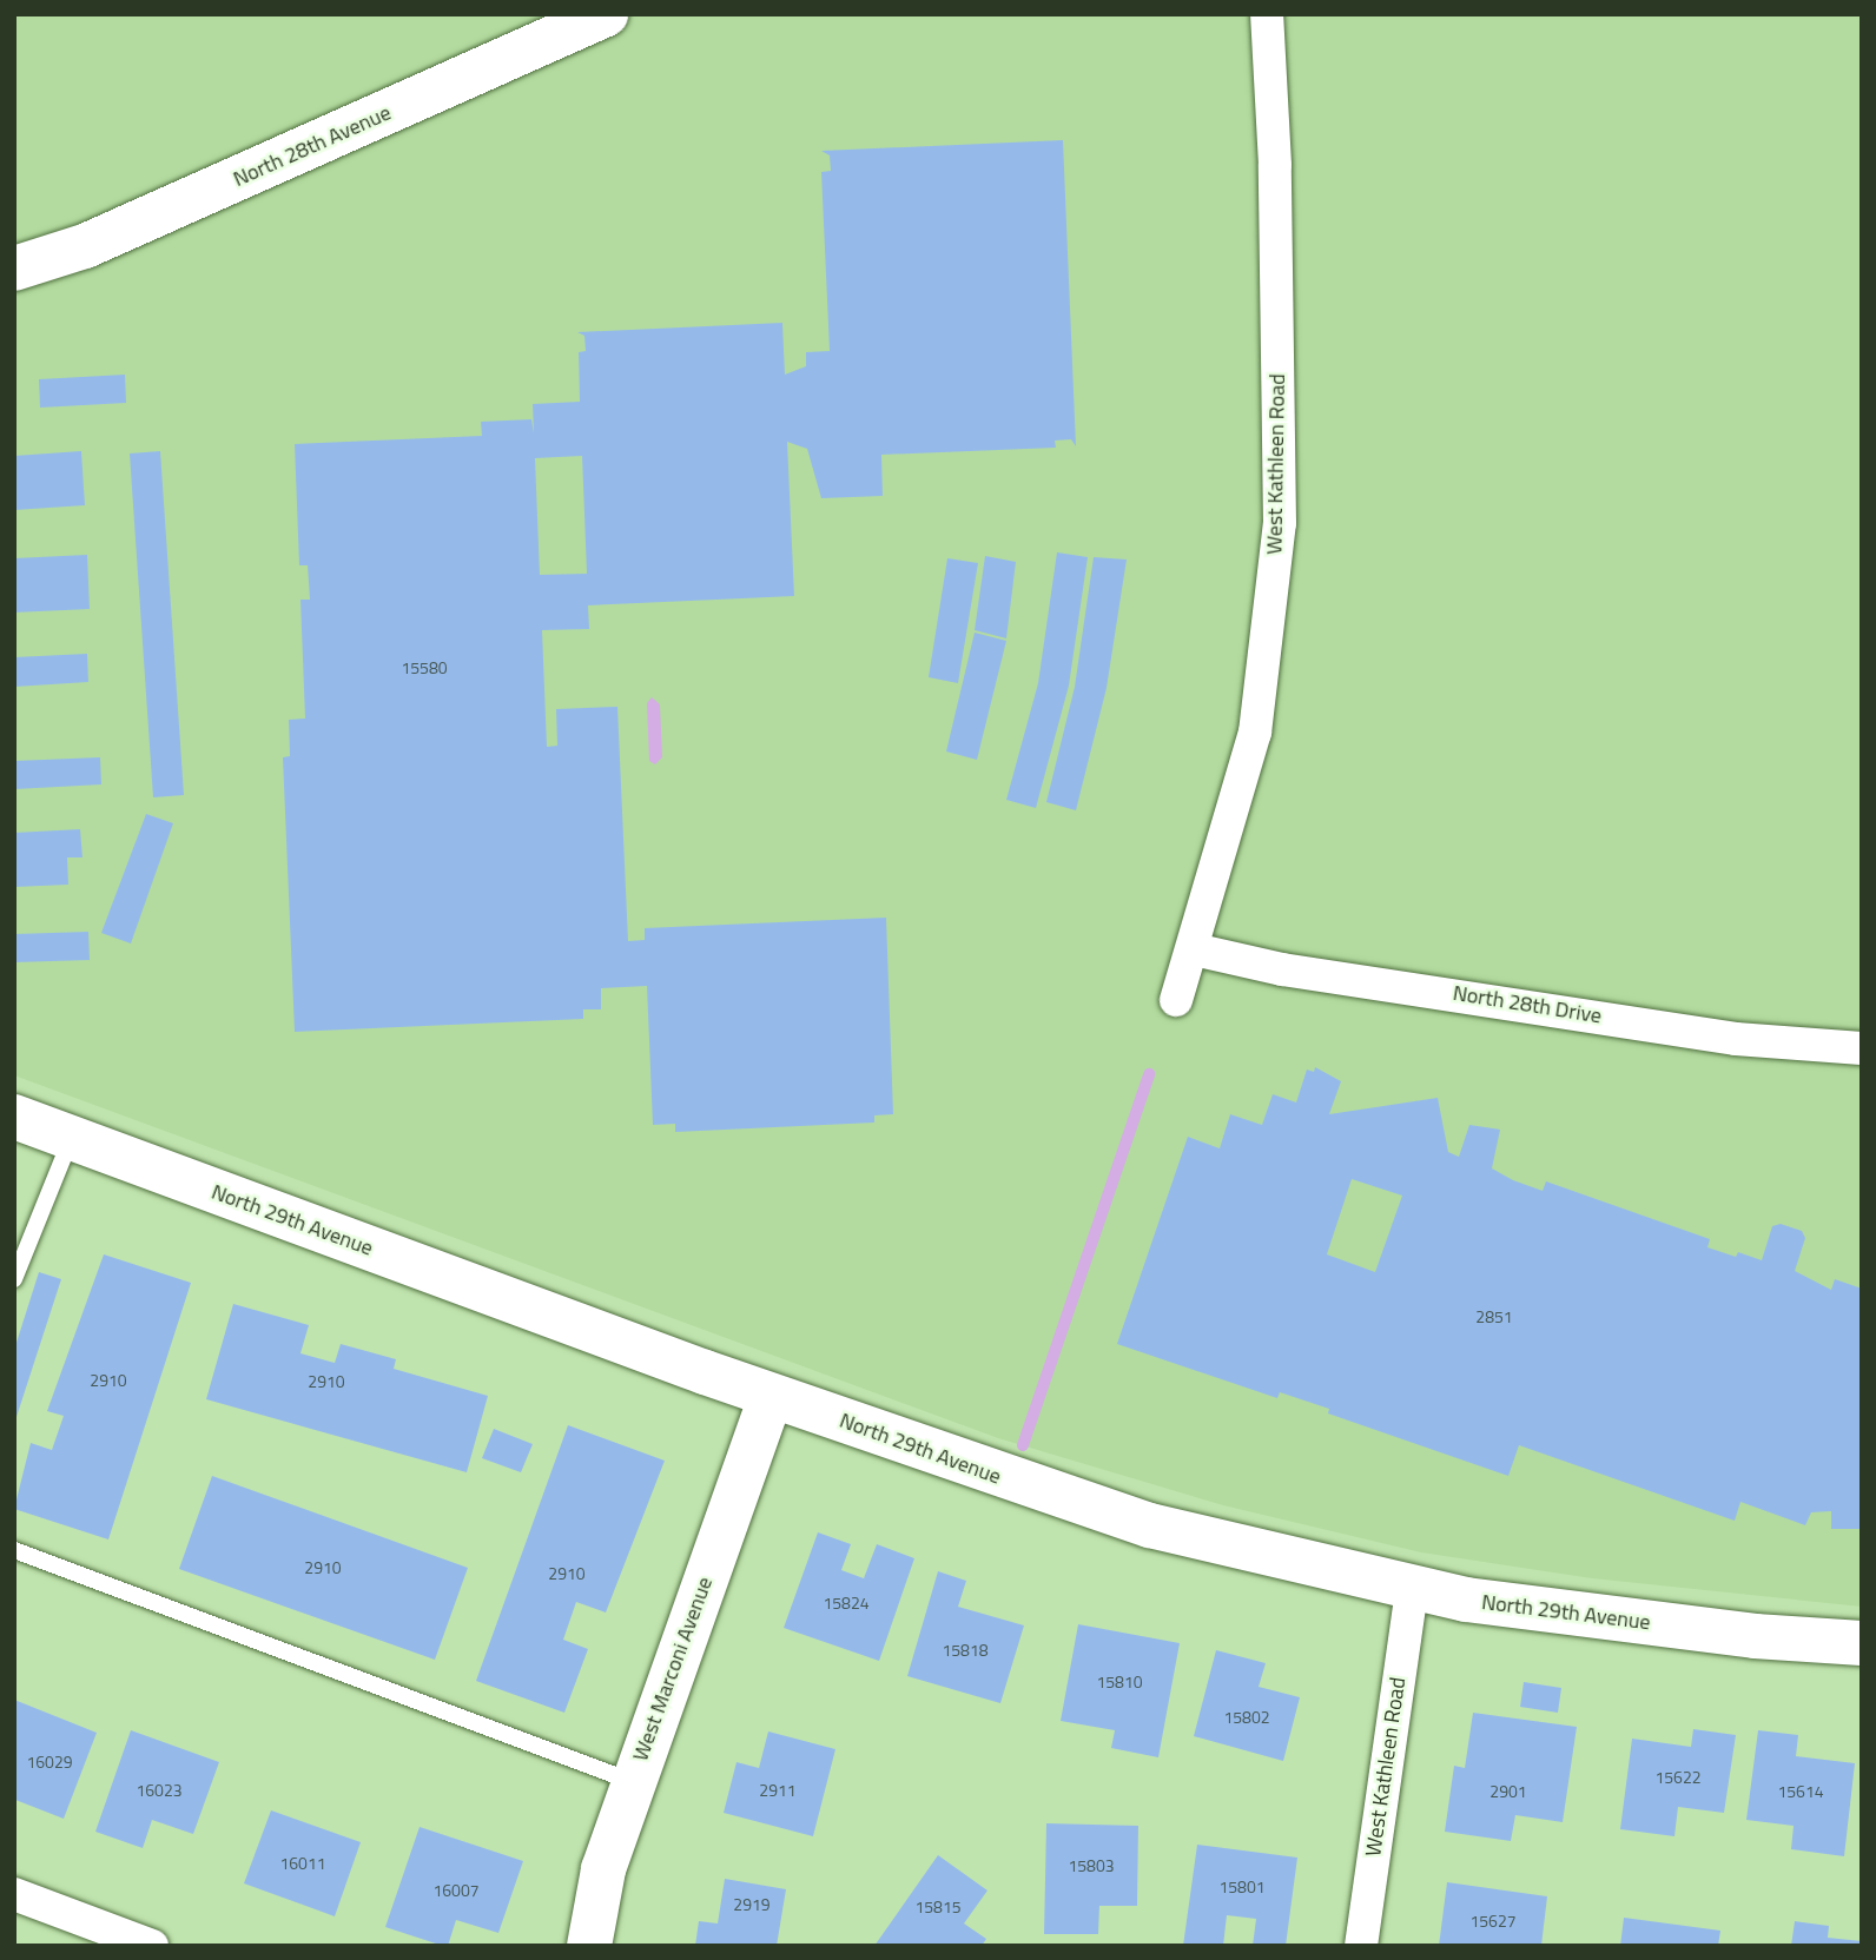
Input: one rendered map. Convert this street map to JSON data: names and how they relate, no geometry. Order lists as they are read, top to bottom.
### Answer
{
  "streets": {
    "street": [
      "North 28th Avenue",
      "West Kathleen Road",
      "North 28th Drive",
      "North 29th Avenue",
      "West Marconi Avenue"
    ]
  },
  "crossings": [
    ["West Kathleen Road", "North 28th Drive"],
    ["West Kathleen Road", "North 29th Avenue"],
    ["North 29th Avenue", "West Marconi Avenue"]
  ],
  "house_numbers": [
    "15580",
    "2851",
    "2910",
    "2910",
    "2910",
    "2910",
    "15824",
    "15818",
    "15810",
    "15802",
    "16029",
    "15622",
    "16023",
    "2911",
    "2901",
    "15614",
    "16011",
    "15803",
    "15801",
    "16007",
    "2919",
    "15815",
    "15627"
  ]
}
